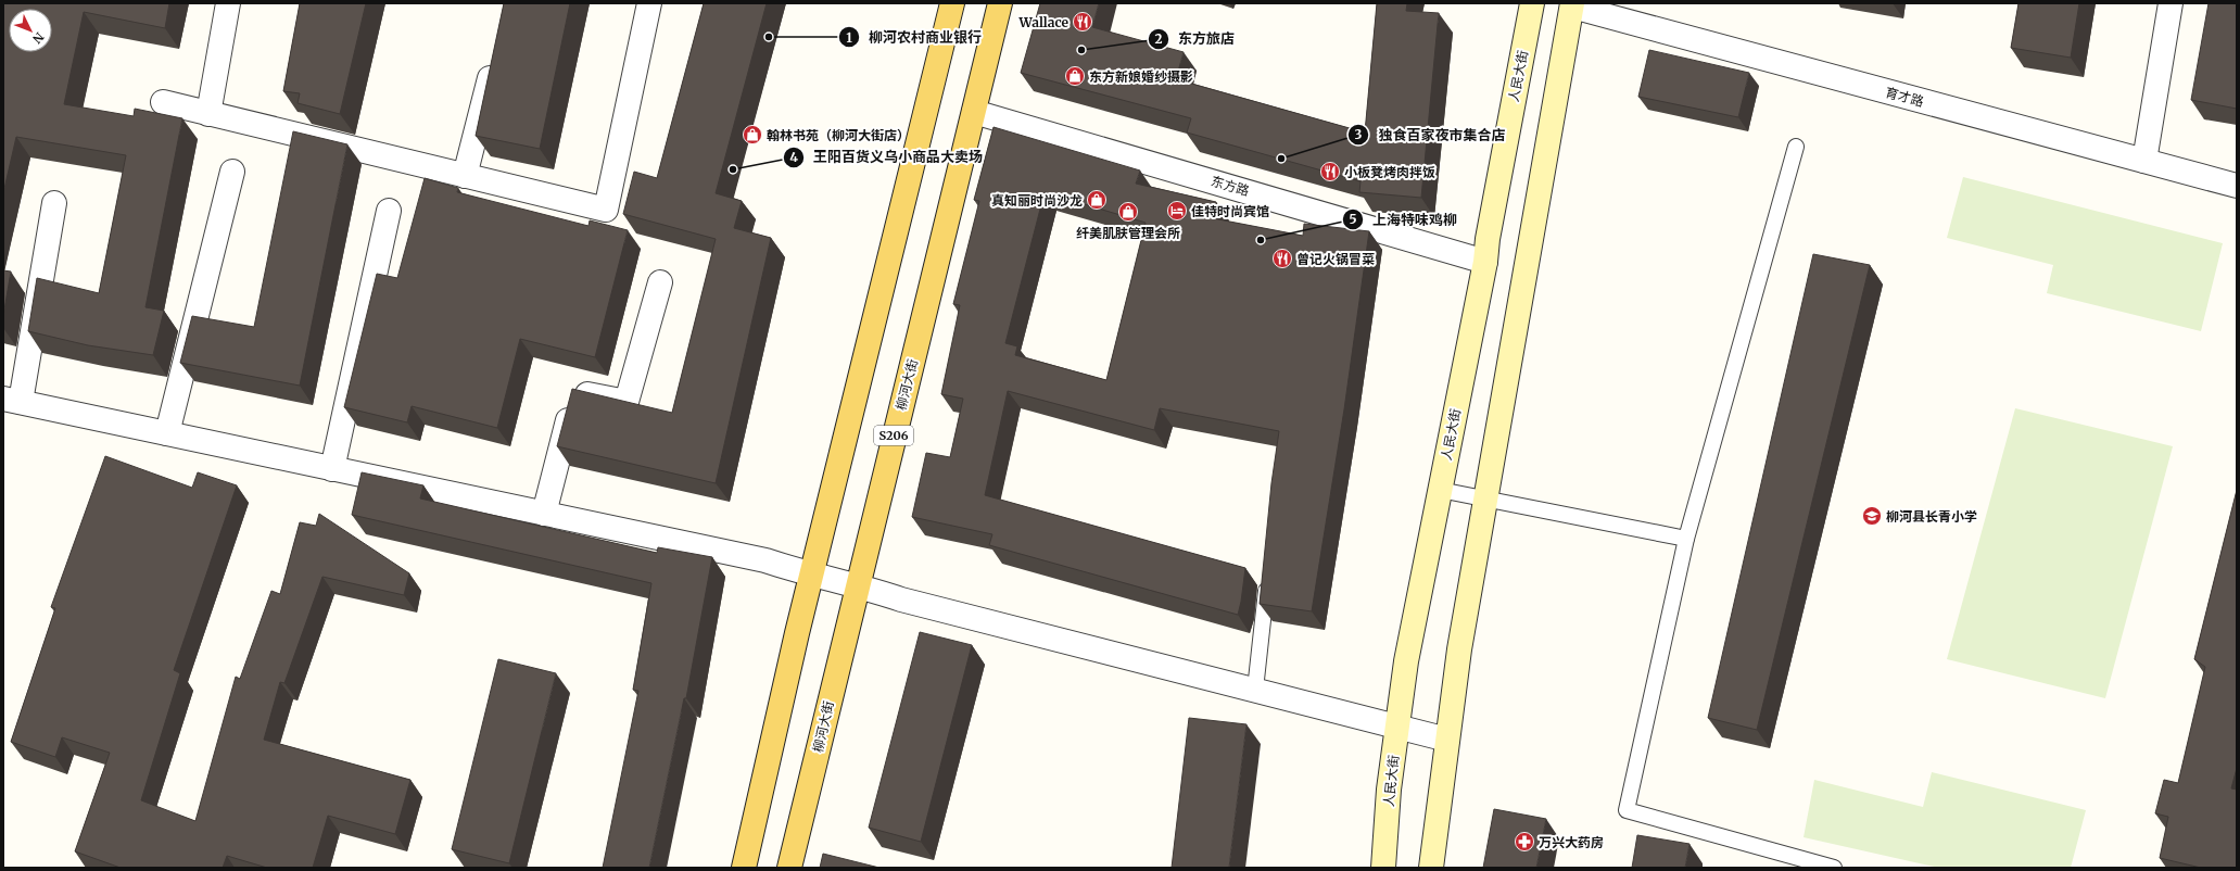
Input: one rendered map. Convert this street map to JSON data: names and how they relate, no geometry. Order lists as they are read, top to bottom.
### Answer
{
  "streets": {
    "main road": ["柳河大街", "S206"],
    "street": ["人民大街", "育才路", "东方路"]
  },
  "crossings": [
    ["人民大街", "东方路"],
    ["东方路", "柳河大街"]
  ],
  "places": {
    "restaurant": ["Wallace", "小板凳烤肉拌饭", "曾记火锅冒菜"],
    "other": [
      "柳河农村商业银行",
      "东方旅店",
      "独食百家夜市集合店",
      "王阳百货义乌小商品大卖场",
      "上海特味鸡柳"
    ],
    "shop": [
      "东方新娘婚纱摄影",
      "翰林书苑（柳河大街店）",
      "真知丽时尚沙龙",
      "纤美肌肤管理会所"
    ],
    "hotel": ["佳特时尚宾馆"],
    "school or university": ["柳河县长青小学"],
    "pharmacy": ["万兴大药房"]
  },
  "north": "bottom right"
}
